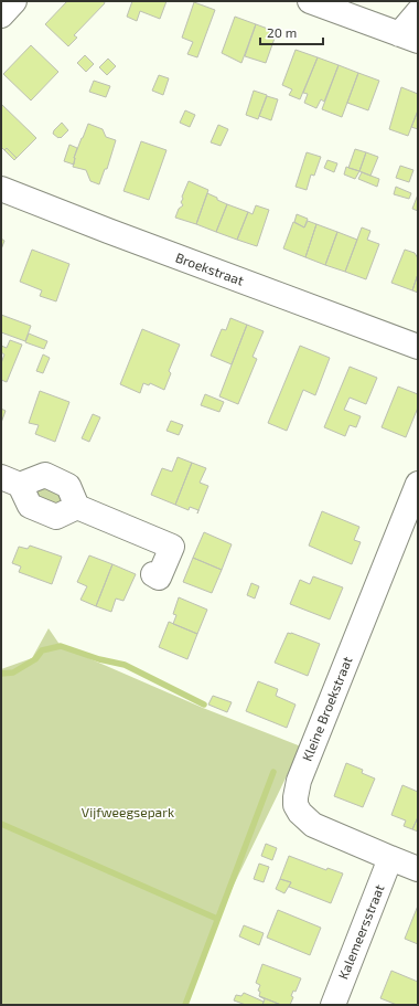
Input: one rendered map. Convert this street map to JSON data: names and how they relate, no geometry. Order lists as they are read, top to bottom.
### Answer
{
  "streets": {
    "street": ["Broekstraat", "Kleine Broekstraat", "Kalemeersstraat"]
  },
  "crossings": [
    ["Kleine Broekstraat", "Kalemeersstraat"]
  ],
  "parks": ["Vijfweegsepark"],
  "scale_bar": "20 m"
}
